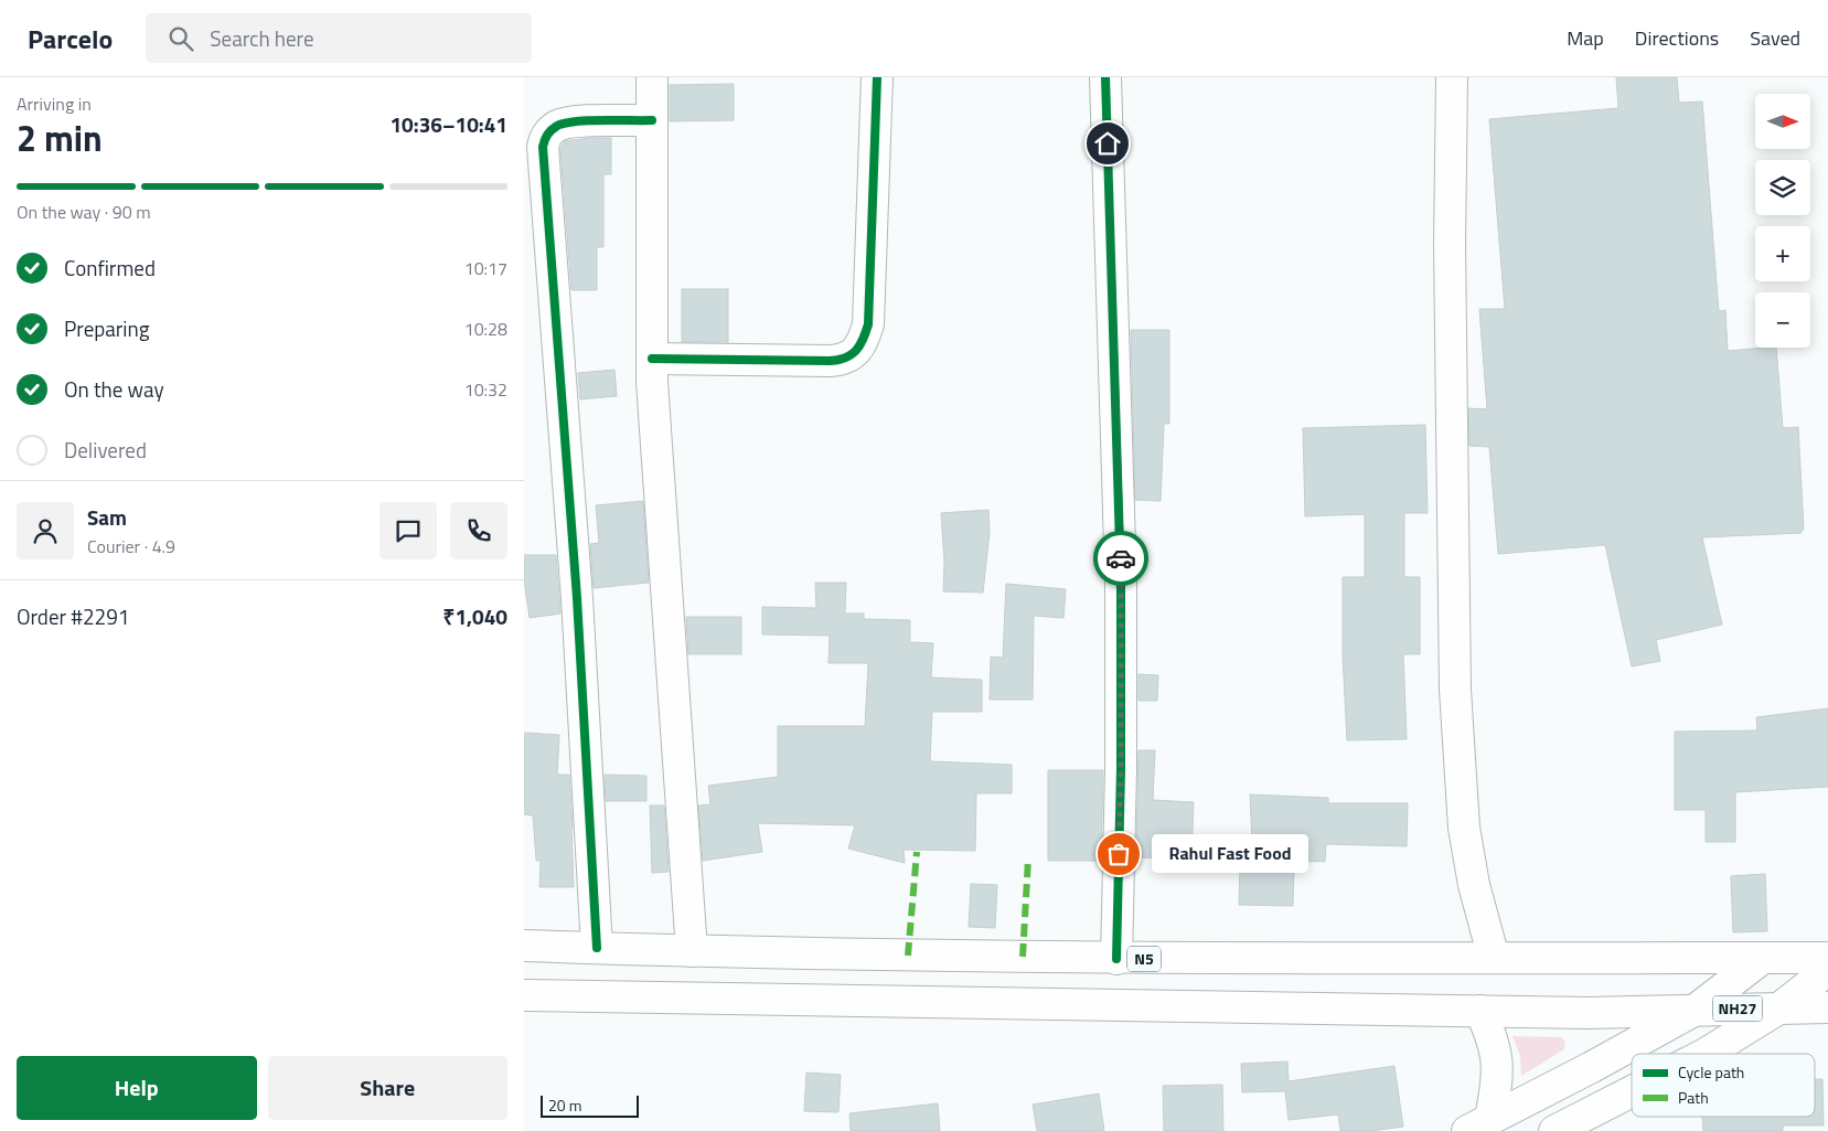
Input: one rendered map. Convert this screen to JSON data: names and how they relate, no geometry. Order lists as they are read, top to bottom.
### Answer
{
  "streets": {
    "main road": ["N5", "NH27"]
  },
  "crossings": [
    ["N5", "NH27"]
  ],
  "places": ["Rahul Fast Food"],
  "legend": ["Cycle path", "Path"],
  "scale_bar": "20 m",
  "north": "right",
  "page": {
    "header": "Parcelo",
    "search": "Search here",
    "nav": ["Map", "Directions", "Saved"],
    "heading": ["2 min", "Arriving in", "10:36–10:41"],
    "panel": [
      "Sam",
      "Courier · 4.9",
      "Order #2291",
      "₹1,040"
    ],
    "map_buttons": ["+", "−"],
    "bar": "On the way · 90 m",
    "list": [
      ["Confirmed", "10:17"],
      ["Preparing", "10:28"],
      ["On the way", "10:32"],
      "Delivered"
    ],
    "bubble": "Rahul Fast Food",
    "buttons": ["Help", "Share"],
    "scale": "20 m"
  }
}
